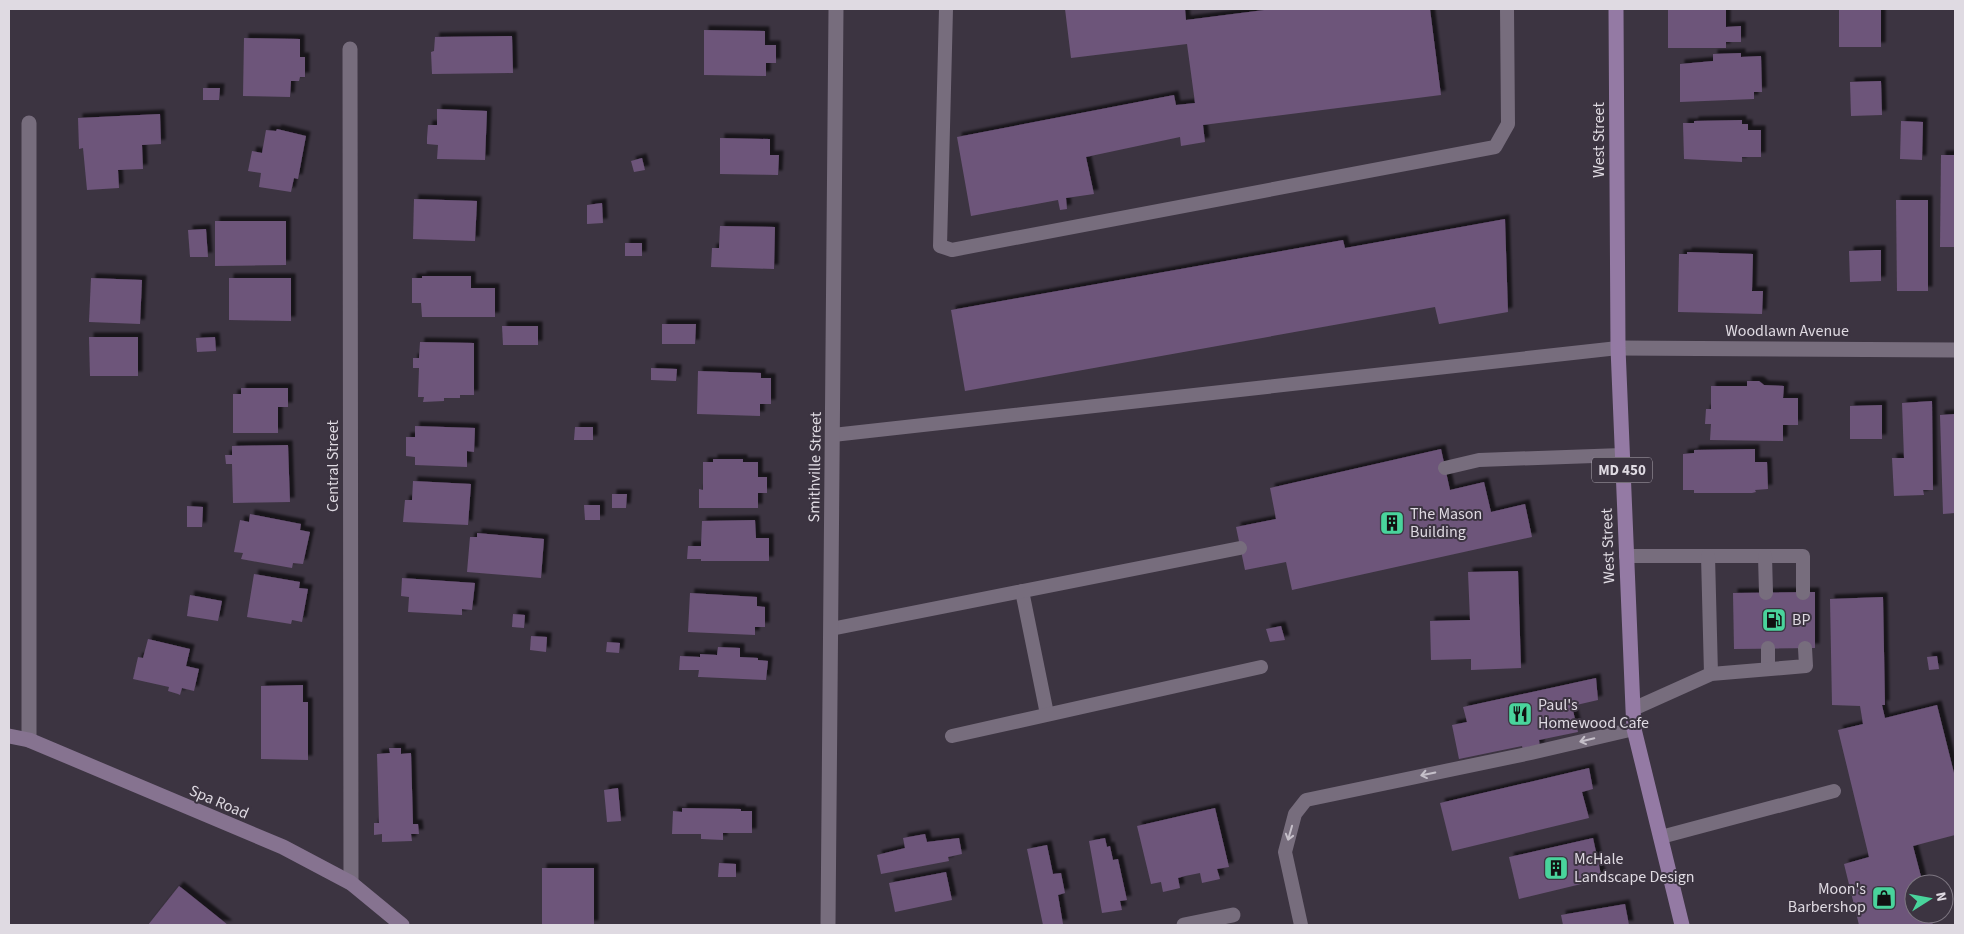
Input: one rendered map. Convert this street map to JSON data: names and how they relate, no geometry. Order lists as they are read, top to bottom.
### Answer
{
  "streets": {
    "main road": ["West Street", "MD 450", "Spa Road"],
    "street": ["Woodlawn Avenue", "Central Street", "Smithville Street"]
  },
  "crossings": [
    ["West Street", "Woodlawn Avenue"],
    ["Central Street", "Spa Road"]
  ],
  "places": {
    "building": ["The Mason Building", "McHale Landscape Design"],
    "fuel station": ["BP"],
    "restaurant": ["Paul's Homewood Cafe"],
    "shop": ["Moon's Barbershop"]
  },
  "north": "right"
}
